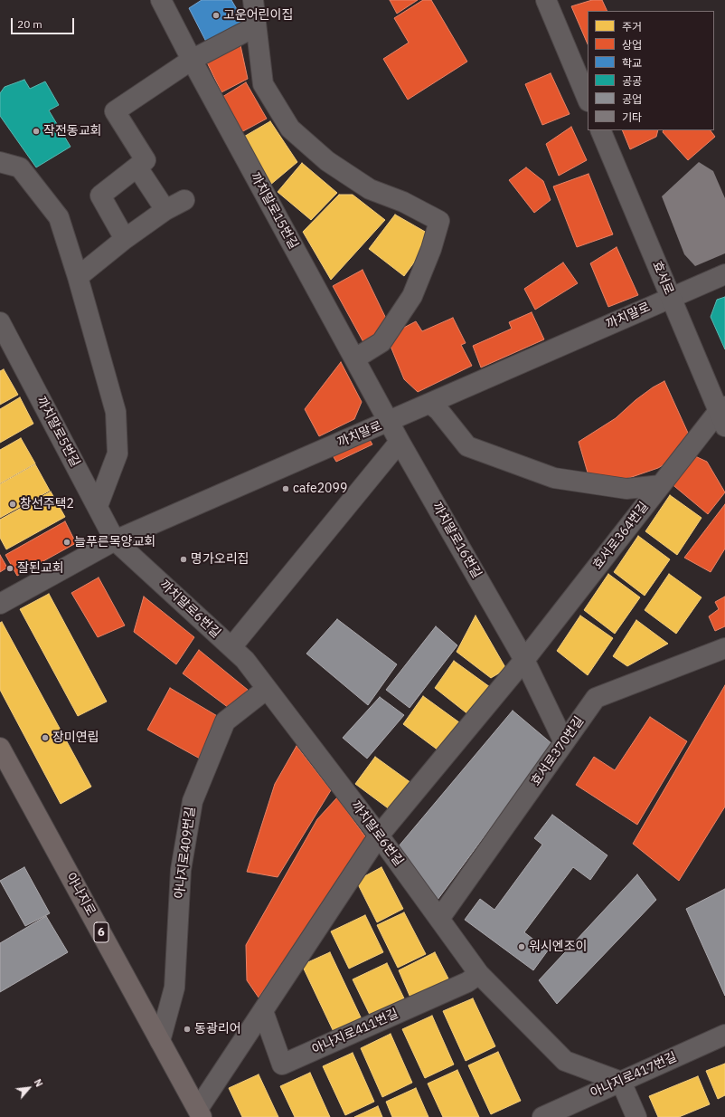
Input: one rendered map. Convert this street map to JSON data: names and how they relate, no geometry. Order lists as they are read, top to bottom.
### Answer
{
  "streets": {
    "main road": ["아나지로", "6"],
    "street": [
      "까치말로15번길",
      "효서로",
      "까치말로",
      "까치말로5번길",
      "효서로364번길",
      "까치말로16번길",
      "까치말로6번길",
      "효서로370번길",
      "아나지로409번길",
      "아나지로411번길",
      "아나지로417번길"
    ]
  },
  "crossings": [
    ["까치말로15번길", "까치말로"],
    ["까치말로15번길", "까치말로16번길"],
    ["효서로", "까치말로"],
    ["효서로", "효서로364번길"],
    ["까치말로", "까치말로5번길"],
    ["까치말로", "까치말로16번길"],
    ["까치말로", "까치말로6번길"],
    ["까치말로5번길", "까치말로6번길"],
    ["효서로364번길", "까치말로16번길"],
    ["효서로364번길", "까치말로6번길"],
    ["까치말로16번길", "효서로370번길"],
    ["까치말로6번길", "효서로370번길"],
    ["까치말로6번길", "아나지로409번길"],
    ["까치말로6번길", "아나지로411번길"],
    ["까치말로6번길", "아나지로417번길"],
    ["아나지로409번길", "아나지로"]
  ],
  "places": [
    "고운어린이집",
    "작전동교회",
    "cafe2099",
    "창선주택2",
    "늘푸른목양교회",
    "명가오리집",
    "잘된교회",
    "장미연립",
    "워시엔조이",
    "동광리어"
  ],
  "legend": [
    "주거",
    "상업",
    "학교",
    "공공",
    "공업",
    "기타"
  ],
  "scale_bar": "20 m",
  "north": "top right"
}
